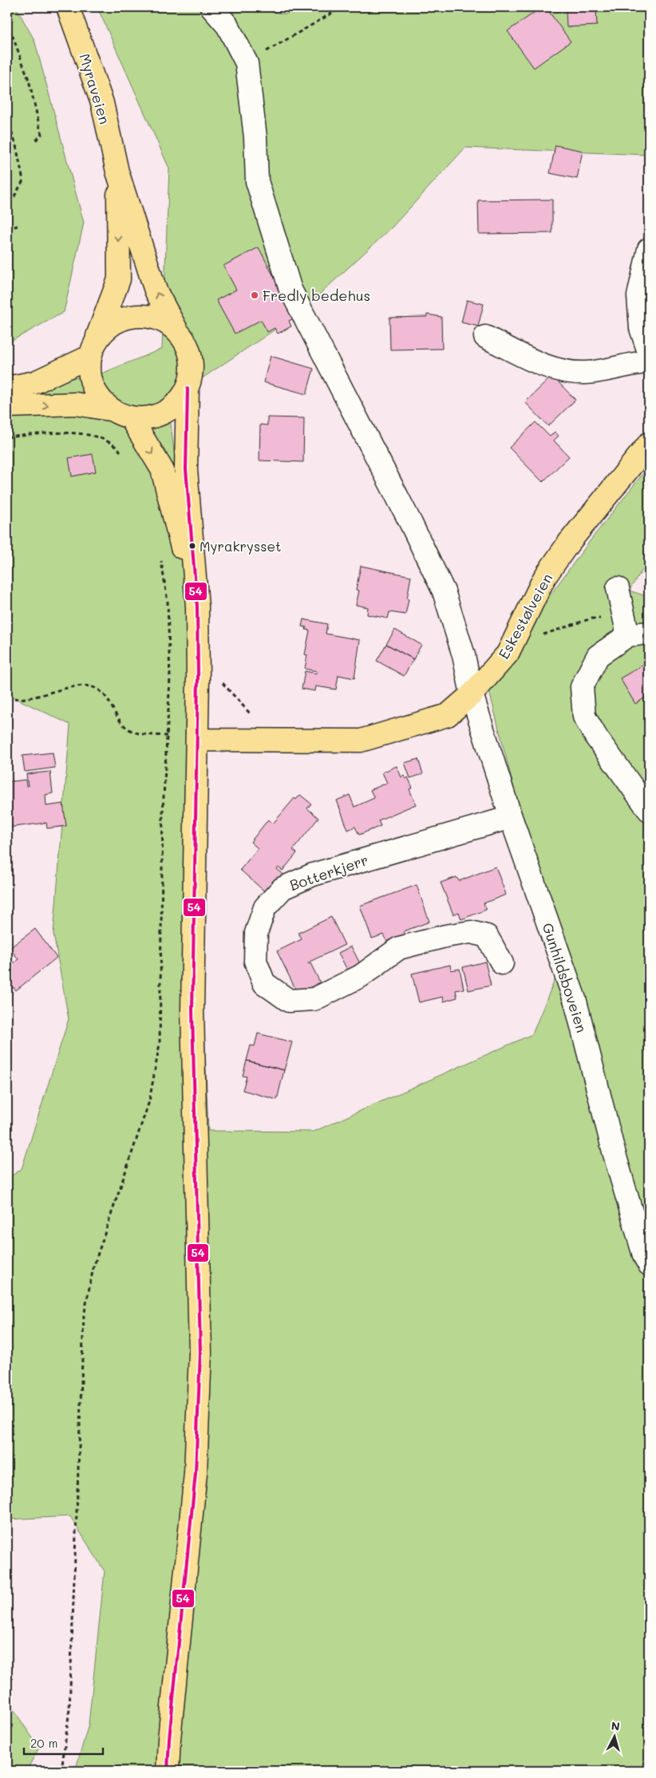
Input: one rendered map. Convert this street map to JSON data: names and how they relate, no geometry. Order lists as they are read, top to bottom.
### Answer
{
  "streets": {
    "main road": ["Myraveien", "Eskestølveien"],
    "street": ["Botterkjerr", "Gunhildsboveien"]
  },
  "crossings": [
    ["Eskestølveien", "Gunhildsboveien"],
    ["Botterkjerr", "Gunhildsboveien"]
  ],
  "places": ["Fredly bedehus", "Myrakrysset"],
  "lines": ["transit line 54"],
  "scale_bar": "20 m",
  "north": "top"
}
